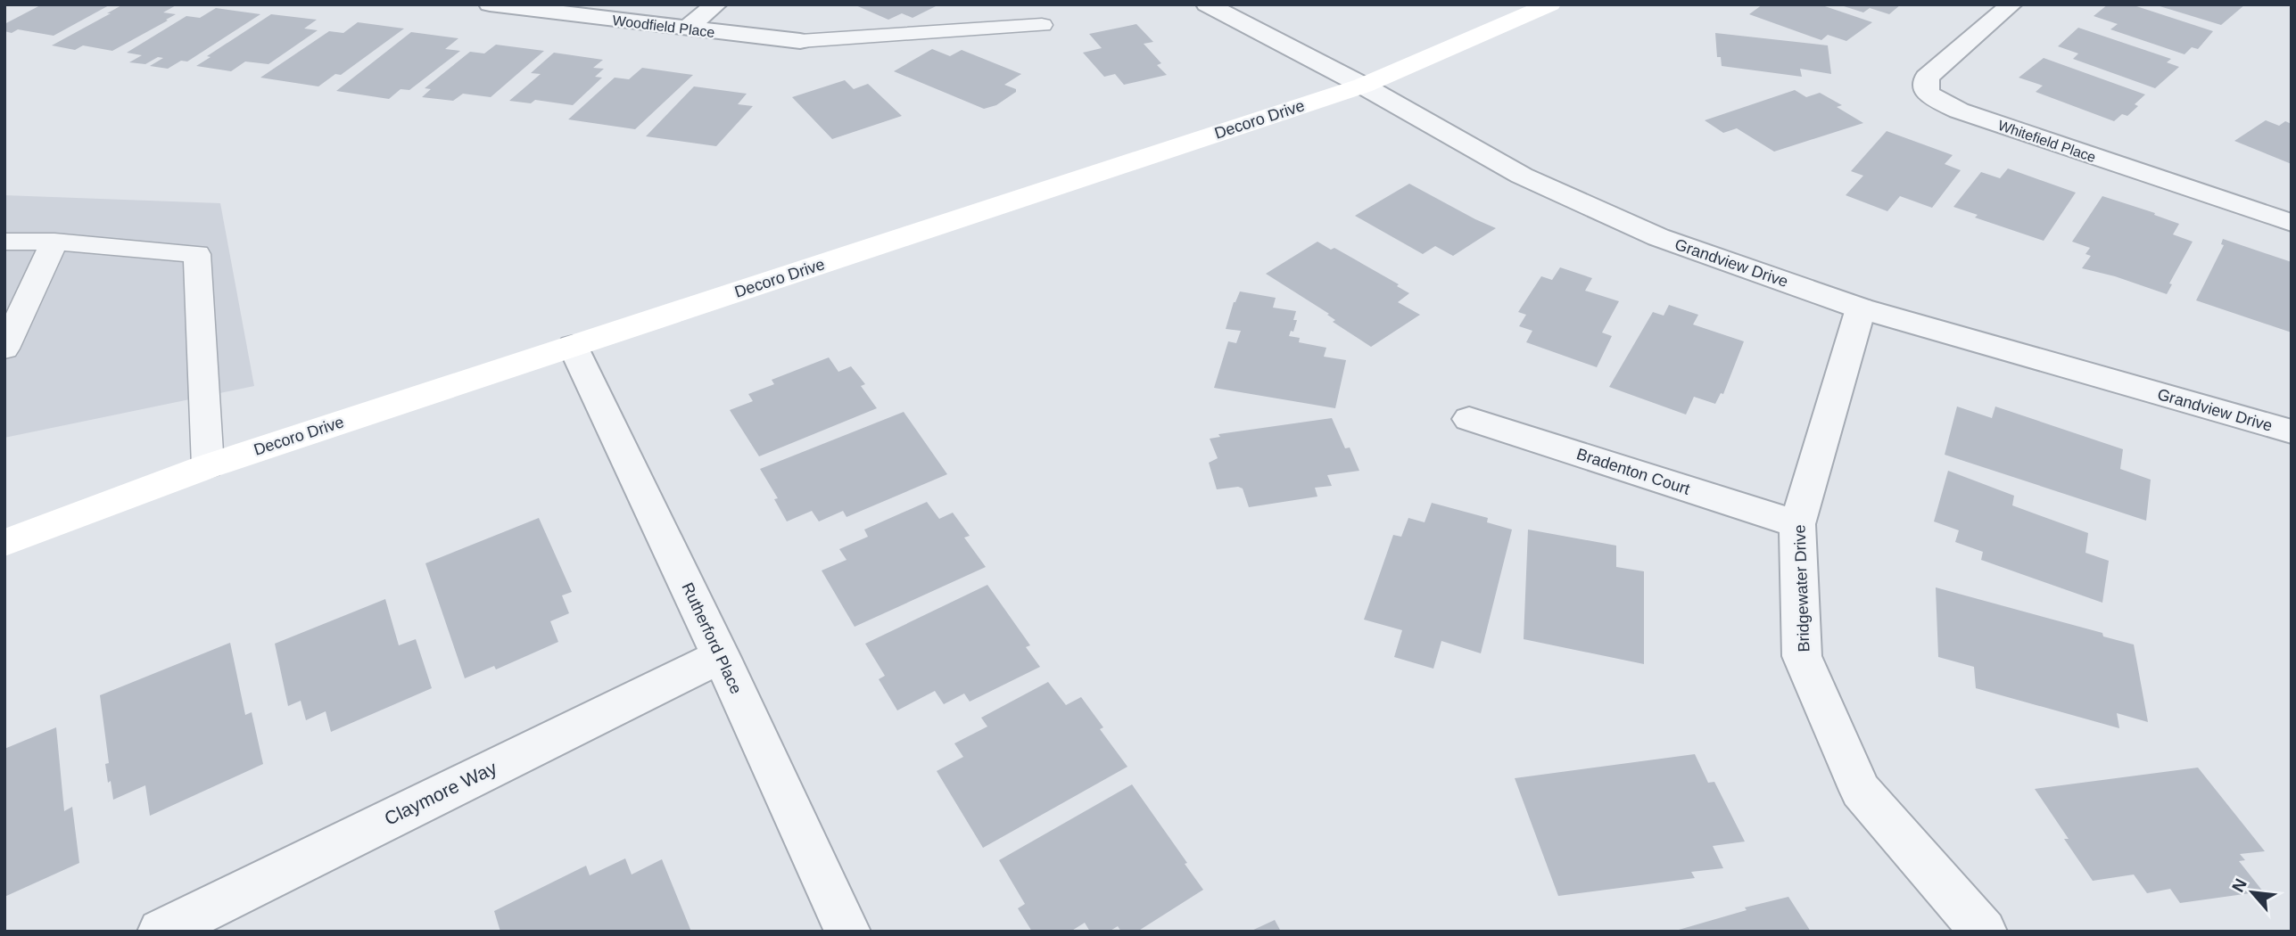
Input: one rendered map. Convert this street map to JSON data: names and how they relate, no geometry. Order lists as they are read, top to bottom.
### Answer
{
  "streets": {
    "main road": ["Decoro Drive"],
    "street": [
      "Woodfield Place",
      "Whitefield Place",
      "Grandview Drive",
      "Bradenton Court",
      "Bridgewater Drive",
      "Rutherford Place",
      "Claymore Way"
    ]
  },
  "crossings": [
    ["Decoro Drive", "Grandview Drive"],
    ["Decoro Drive", "Rutherford Place"],
    ["Grandview Drive", "Bridgewater Drive"],
    ["Bradenton Court", "Bridgewater Drive"],
    ["Rutherford Place", "Claymore Way"]
  ],
  "north": "top left"
}
